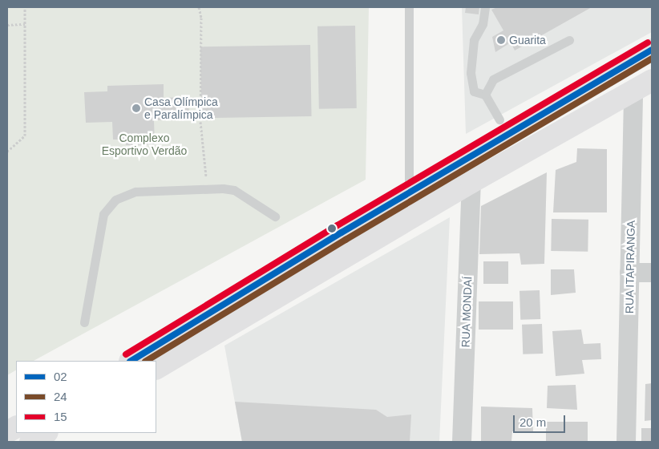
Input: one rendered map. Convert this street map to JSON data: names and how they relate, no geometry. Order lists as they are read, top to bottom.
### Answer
{
  "streets": {
    "street": ["RUA ITAPIRANGA", "RUA MONDAÍ"]
  },
  "parks": ["Complexo Esportivo Verdão"],
  "places": ["Guarita", "Casa Olímpica e Paralímpica"],
  "lines": ["transit line 15", "transit line 02", "transit line 24"],
  "legend": ["02", "24", "15"],
  "scale_bar": "20 m"
}
